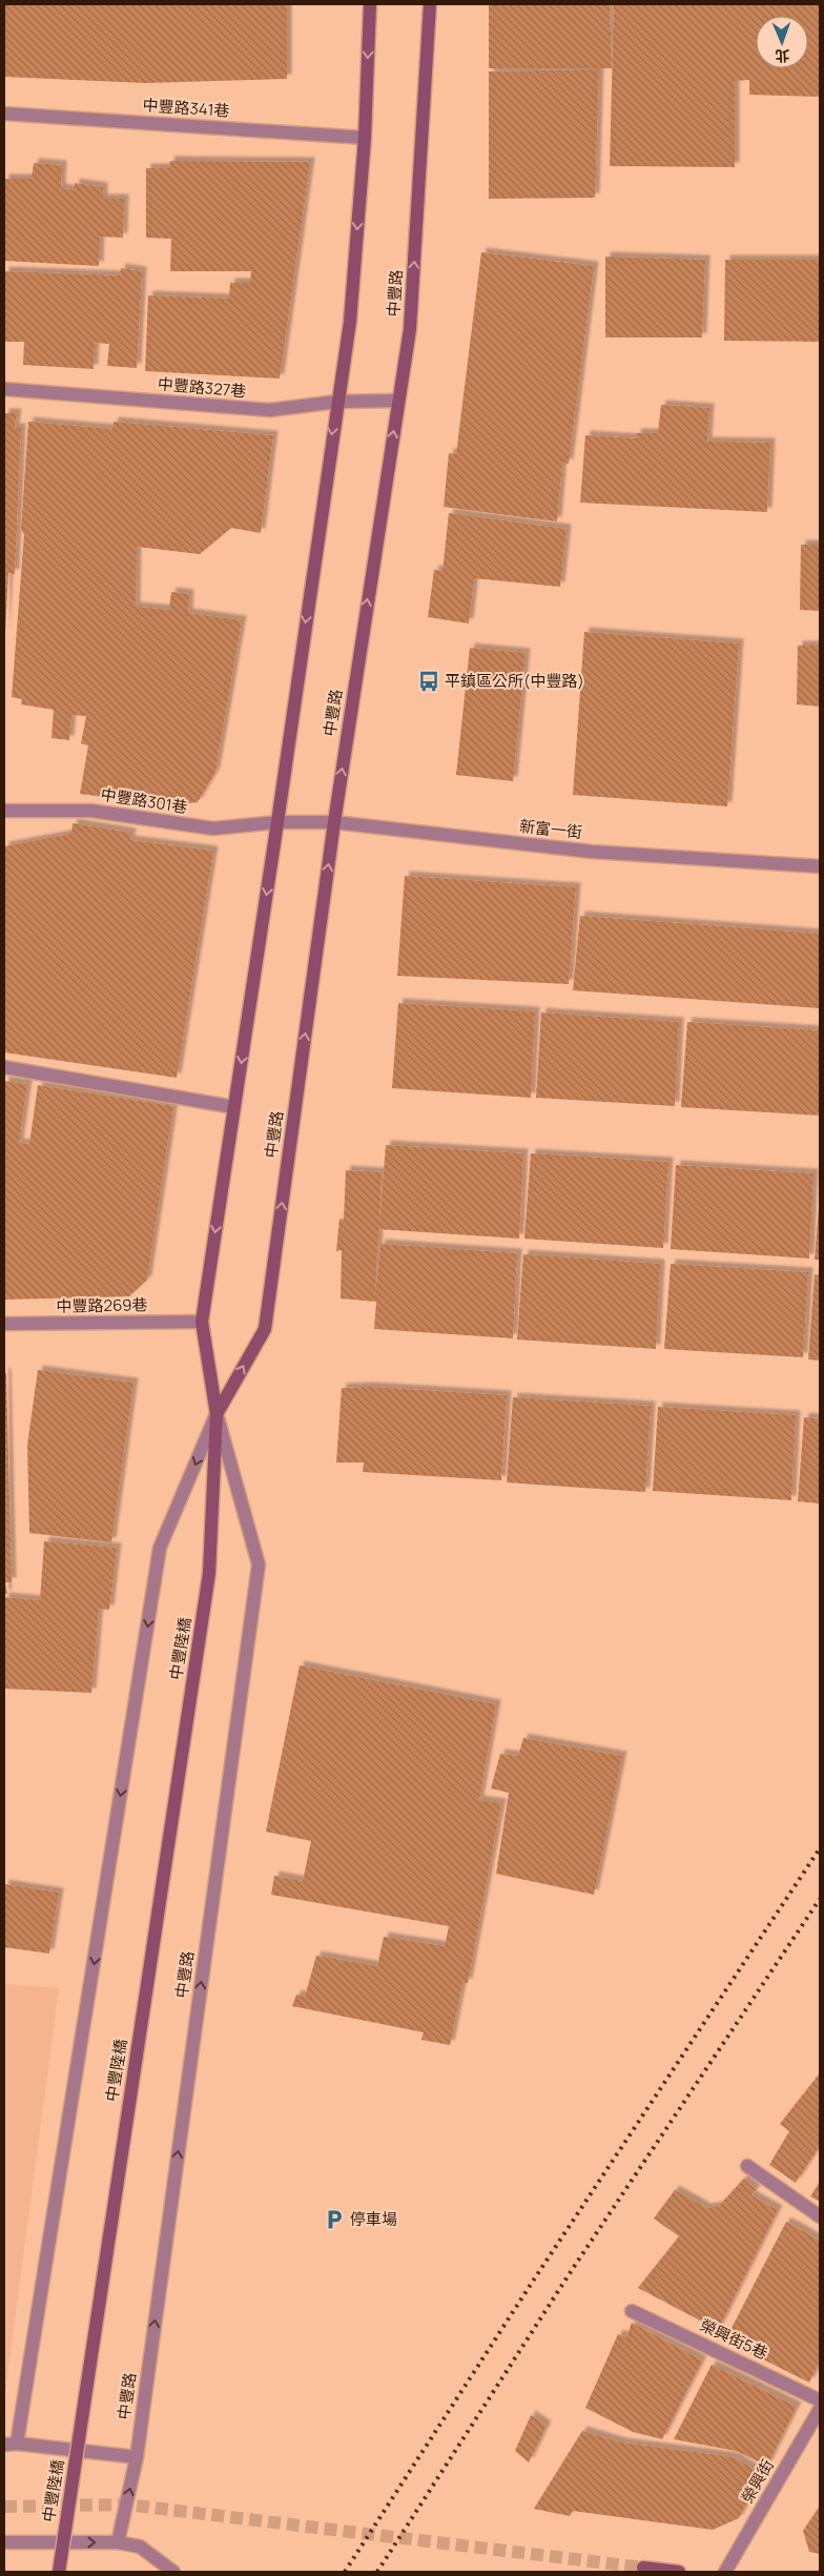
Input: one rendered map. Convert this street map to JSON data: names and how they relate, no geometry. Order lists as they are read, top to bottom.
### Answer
{
  "streets": {
    "main road": ["中豐路", "中豐陸橋"],
    "street": [
      "中豐路341巷",
      "中豐路327巷",
      "中豐路301巷",
      "新富一街",
      "中豐路269巷",
      "榮興街5巷",
      "榮興街"
    ]
  },
  "crossings": [
    ["中豐路341巷", "中豐路"],
    ["中豐路", "中豐路327巷"],
    ["中豐路", "中豐路301巷"],
    ["中豐路", "新富一街"],
    ["中豐路", "中豐路269巷"],
    ["中豐路", "中豐陸橋"],
    ["中豐路301巷", "新富一街"]
  ],
  "places": {
    "bus stop": ["平鎮區公所(中豐路)"],
    "parking": ["停車場"]
  },
  "north": "bottom"
}
